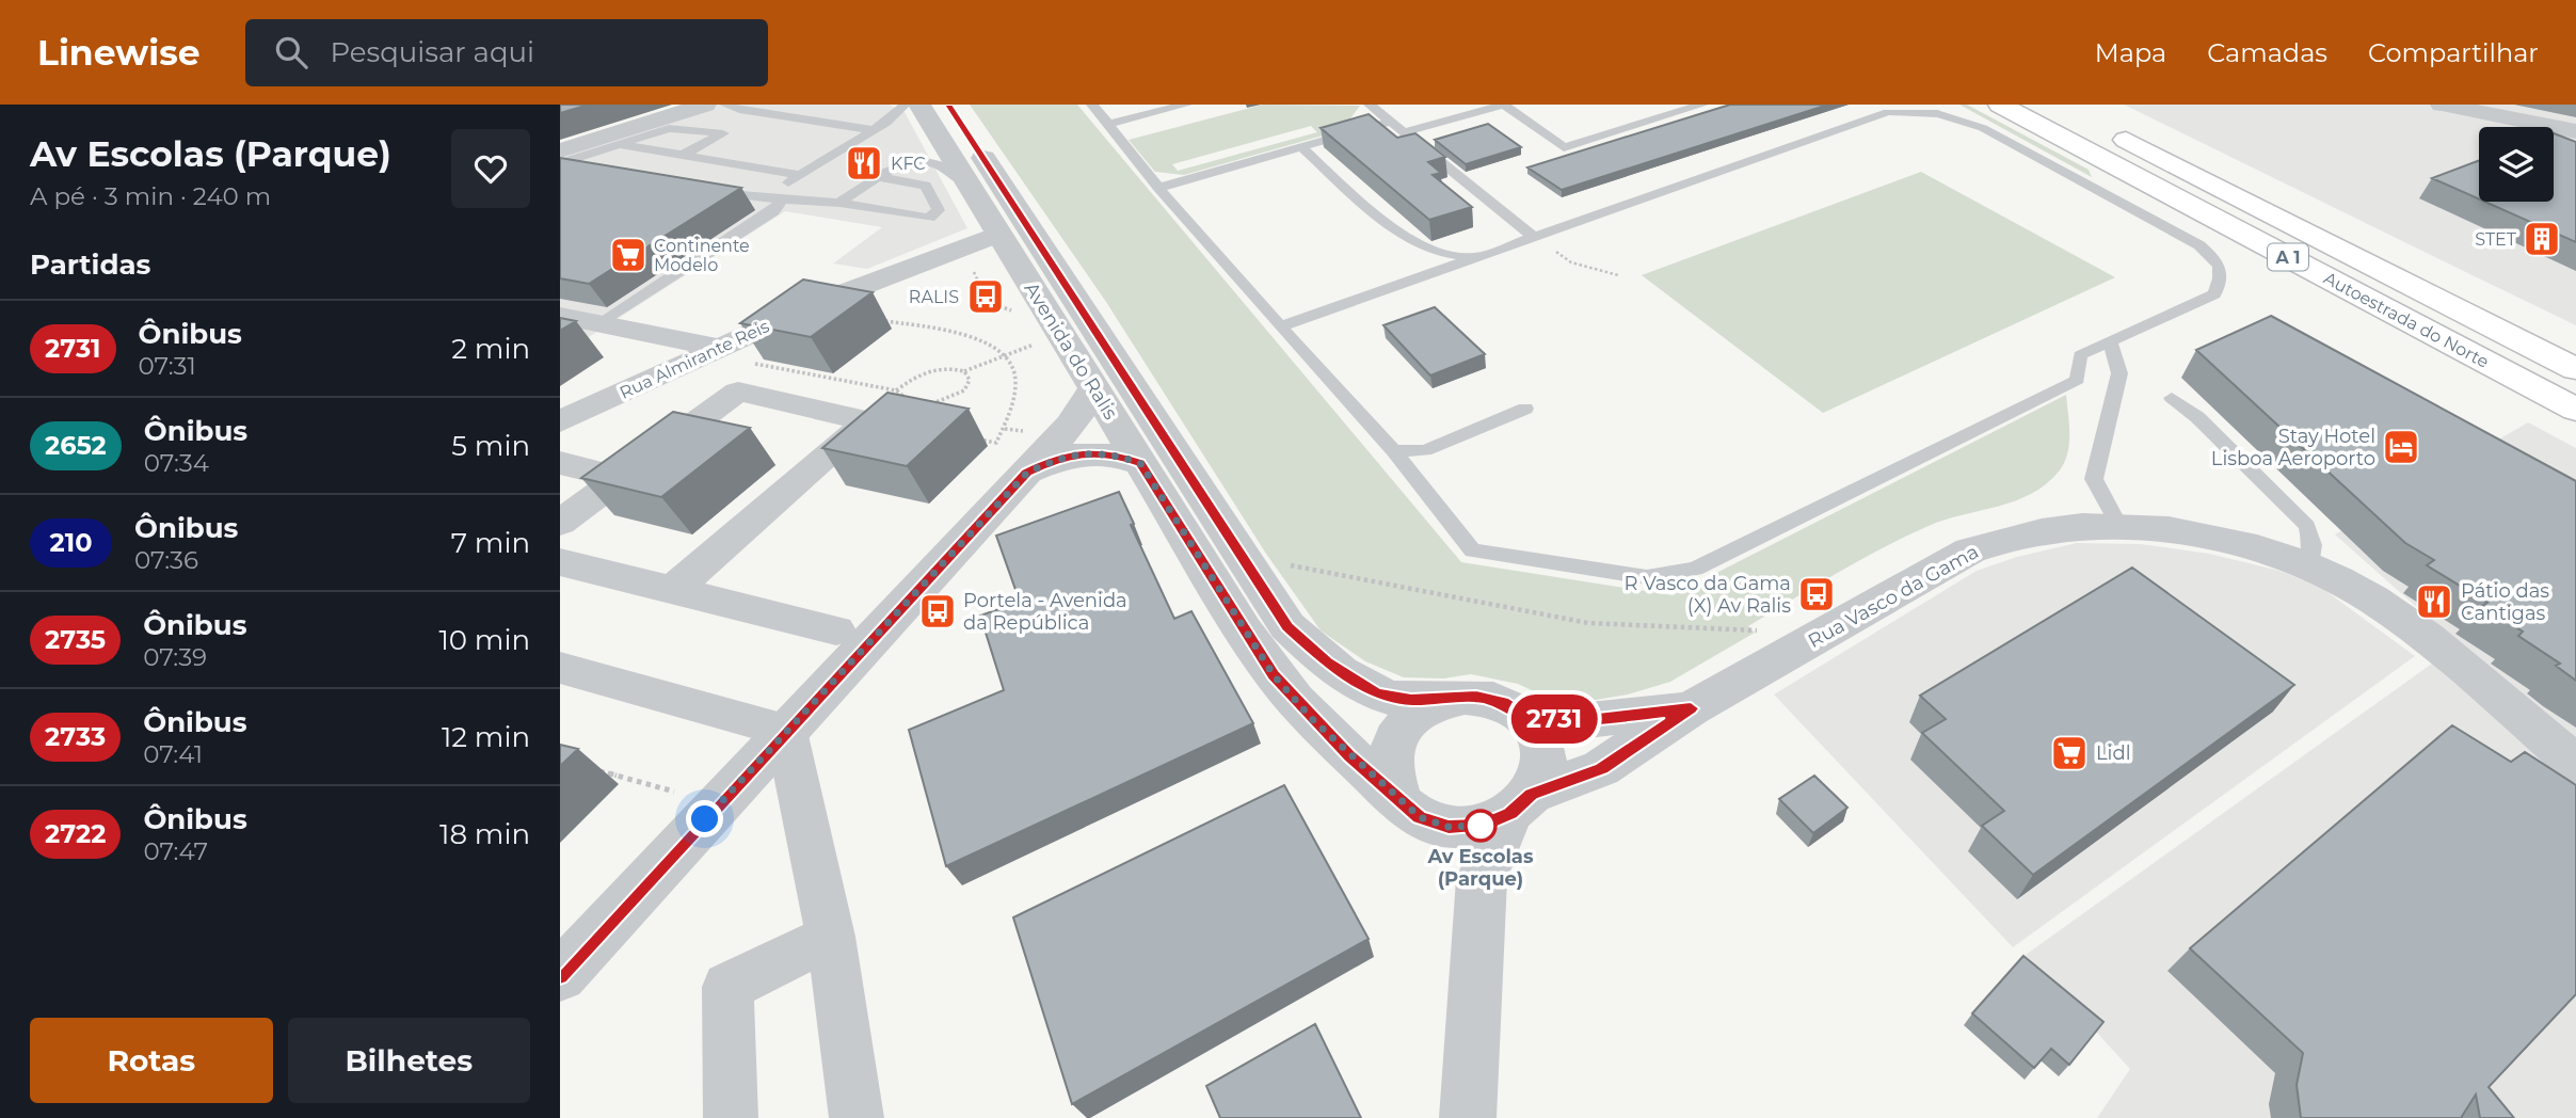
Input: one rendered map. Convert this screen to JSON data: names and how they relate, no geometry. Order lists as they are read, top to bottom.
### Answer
{
  "streets": {
    "highway": ["A 1", "Autoestrada do Norte"],
    "street": ["Avenida do Ralis", "Rua Almirante Reis", "Rua Vasco da Gama"]
  },
  "crossings": [
    ["Avenida do Ralis", "Rua Almirante Reis"],
    ["Avenida do Ralis", "Rua Vasco da Gama"]
  ],
  "places": {
    "restaurant": ["KFC", "Pátio das Cantigas"],
    "building": ["STET"],
    "supermarket": ["Continente Modelo", "Lidl"],
    "bus stop": ["RALIS", "R Vasco da Gama (X) Av Ralis", "Portela - Avenida da República"],
    "hotel": ["Stay Hotel Lisboa Aeroporto"],
    "other": ["Av Escolas (Parque)"]
  },
  "lines": ["bus line 2731"],
  "page": {
    "header": "Linewise",
    "search": "Pesquisar aqui",
    "nav": ["Mapa", "Camadas", "Compartilhar"],
    "heading": [
      ["Av Escolas (Parque)", "A pé · 3 min · 240 m"],
      "Partidas"
    ],
    "on_map": "2731",
    "list": [
      {
        "mark": "2731",
        "name": "Ônibus",
        "note": "07:31",
        "value": "2 min"
      },
      {
        "mark": "2652",
        "name": "Ônibus",
        "note": "07:34",
        "value": "5 min"
      },
      {
        "mark": "210",
        "name": "Ônibus",
        "note": "07:36",
        "value": "7 min"
      },
      {
        "mark": "2735",
        "name": "Ônibus",
        "note": "07:39",
        "value": "10 min"
      },
      {
        "mark": "2733",
        "name": "Ônibus",
        "note": "07:41",
        "value": "12 min"
      },
      {
        "mark": "2722",
        "name": "Ônibus",
        "note": "07:47",
        "value": "18 min"
      }
    ],
    "buttons": ["Rotas", "Bilhetes"]
  }
}
